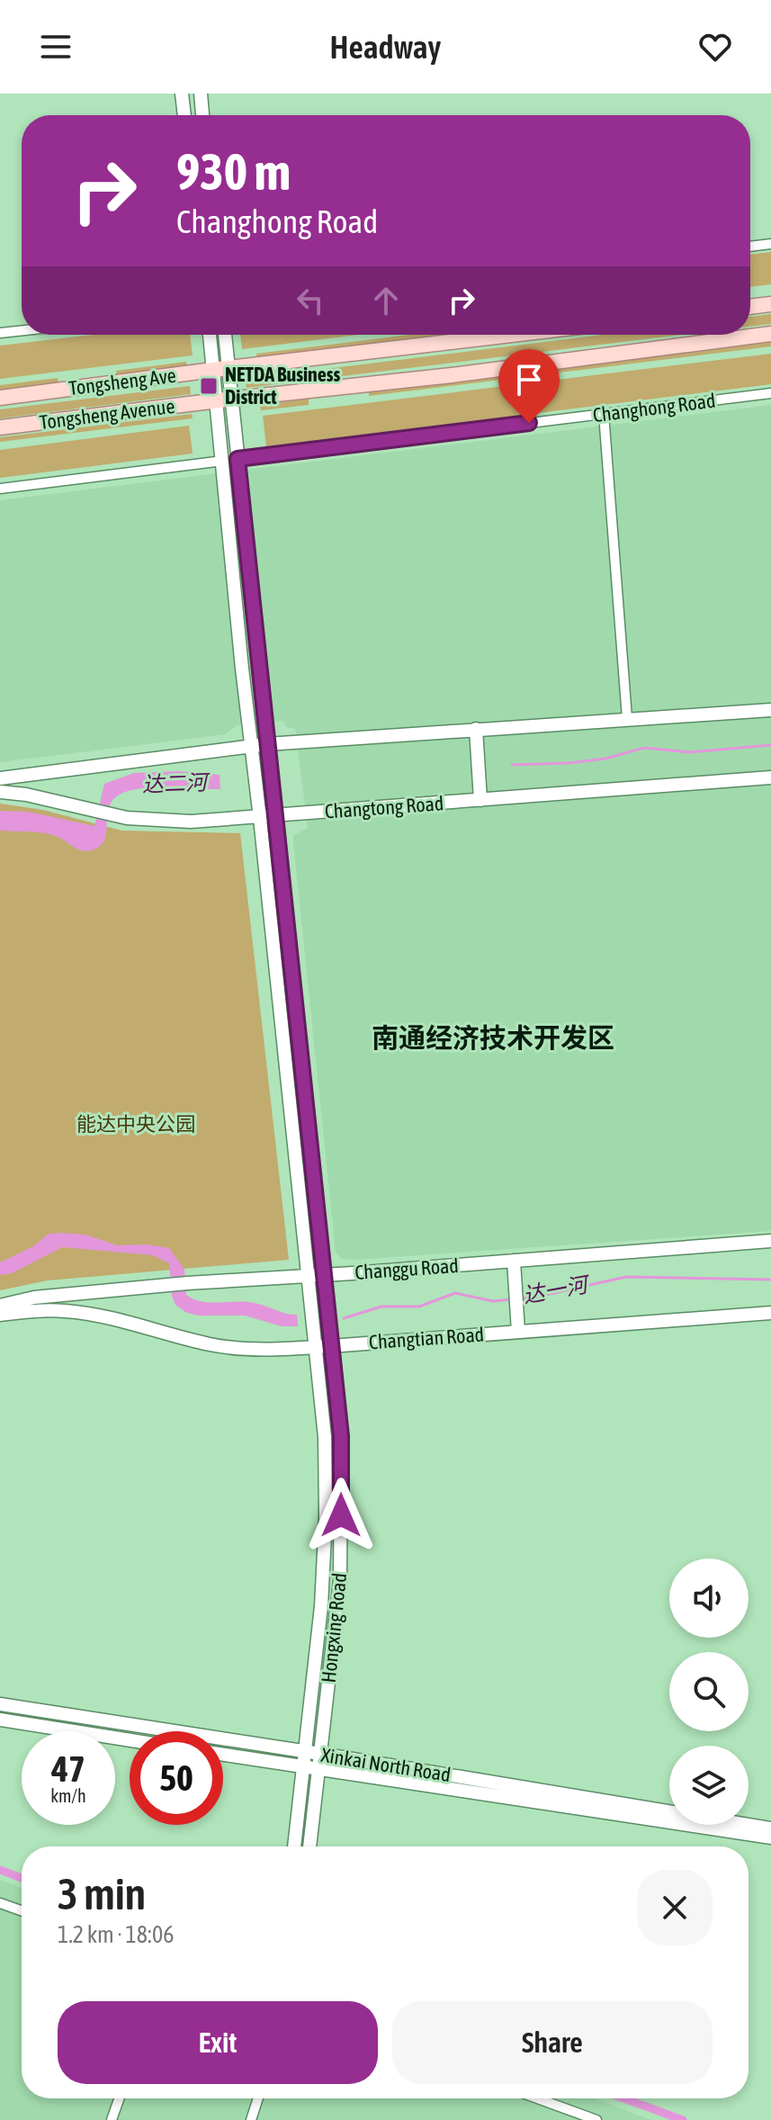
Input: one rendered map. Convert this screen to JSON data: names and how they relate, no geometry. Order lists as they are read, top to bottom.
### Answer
{
  "streets": {
    "main road": [
      "Tongsheng Ave",
      "Tongsheng Avenue",
      "Changtong Road",
      "Changgu Road",
      "Changtian Road",
      "Hongxing Road",
      "Xinkai North Road"
    ],
    "street": ["Changhong Road"]
  },
  "crossings": [
    ["Tongsheng Ave", "Hongxing Road"],
    ["Changhong Road", "Hongxing Road"],
    ["Tongsheng Avenue", "Hongxing Road"],
    ["Changtong Road", "Hongxing Road"],
    ["Changgu Road", "Hongxing Road"],
    ["Changtian Road", "Hongxing Road"],
    ["Hongxing Road", "Xinkai North Road"]
  ],
  "districts": ["南通经济技术开发区"],
  "water": ["达二河", "达一河"],
  "parks": ["能达中央公园"],
  "places": {
    "transit": ["NETDA Business District"]
  },
  "page": {
    "header": "Headway",
    "turn": ["930 m", "Changhong Road"],
    "speed": "47 km/h",
    "limit": "50",
    "heading": ["3 min", "1.2 km · 18:06"],
    "buttons": ["Exit", "Share"]
  }
}
